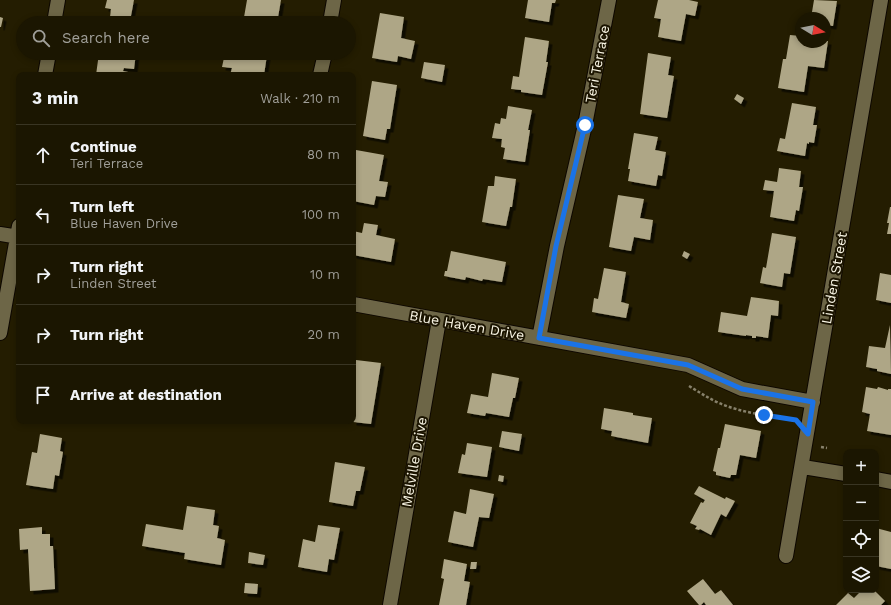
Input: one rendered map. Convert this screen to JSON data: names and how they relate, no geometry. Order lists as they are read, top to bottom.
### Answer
{
  "streets": {
    "street": [
      "Teri Terrace",
      "Linden Street",
      "Blue Haven Drive",
      "Melville Drive"
    ]
  },
  "crossings": [
    ["Teri Terrace", "Blue Haven Drive"],
    ["Linden Street", "Blue Haven Drive"],
    ["Blue Haven Drive", "Melville Drive"]
  ],
  "north": "right",
  "page": {
    "search": "Search here",
    "heading": ["3 min", "Walk · 210 m"],
    "list": [
      ["Continue", "Teri Terrace", "80 m"],
      ["Turn left", "Blue Haven Drive", "100 m"],
      ["Turn right", "Linden Street", "10 m"],
      ["Turn right", "20 m"],
      "Arrive at destination"
    ],
    "map_buttons": ["+", "−"]
  }
}
